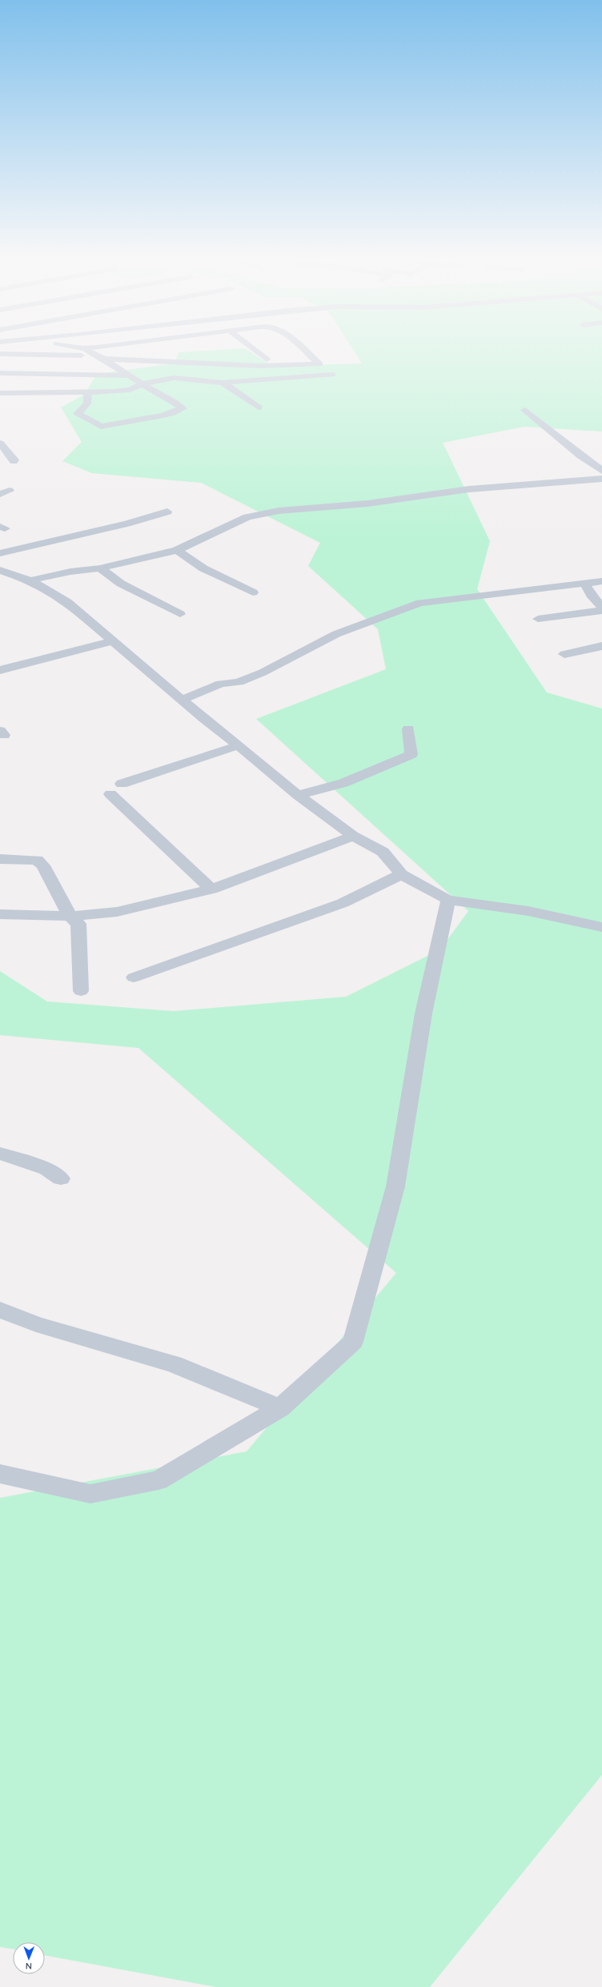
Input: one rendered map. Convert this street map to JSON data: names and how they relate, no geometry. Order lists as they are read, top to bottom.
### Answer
{
  "north": "bottom"
}
